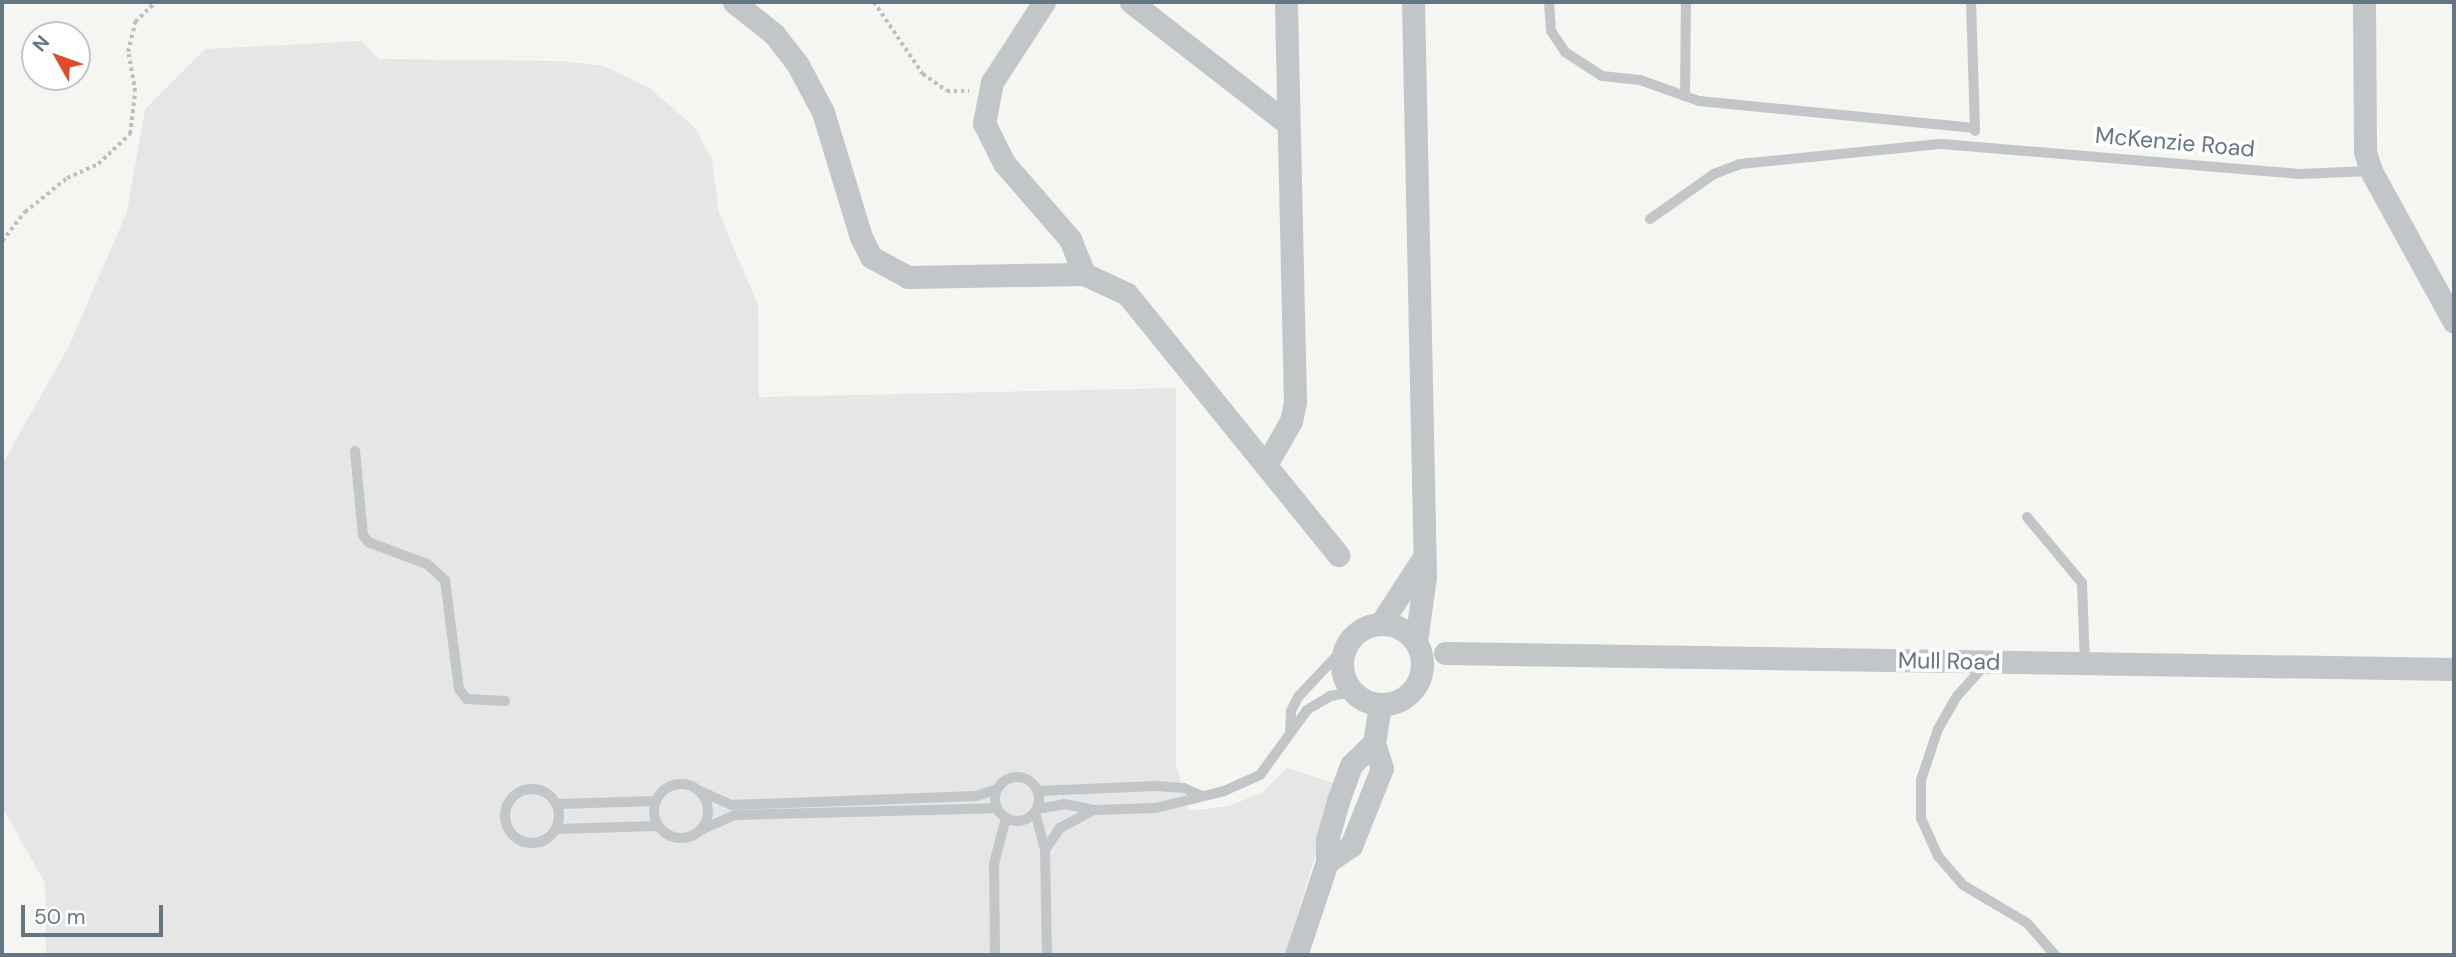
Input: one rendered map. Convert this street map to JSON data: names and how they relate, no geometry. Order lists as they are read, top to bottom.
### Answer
{
  "streets": {
    "street": ["Mull Road"],
    "lane": ["McKenzie Road"]
  },
  "scale_bar": "50 m",
  "north": "top left"
}
